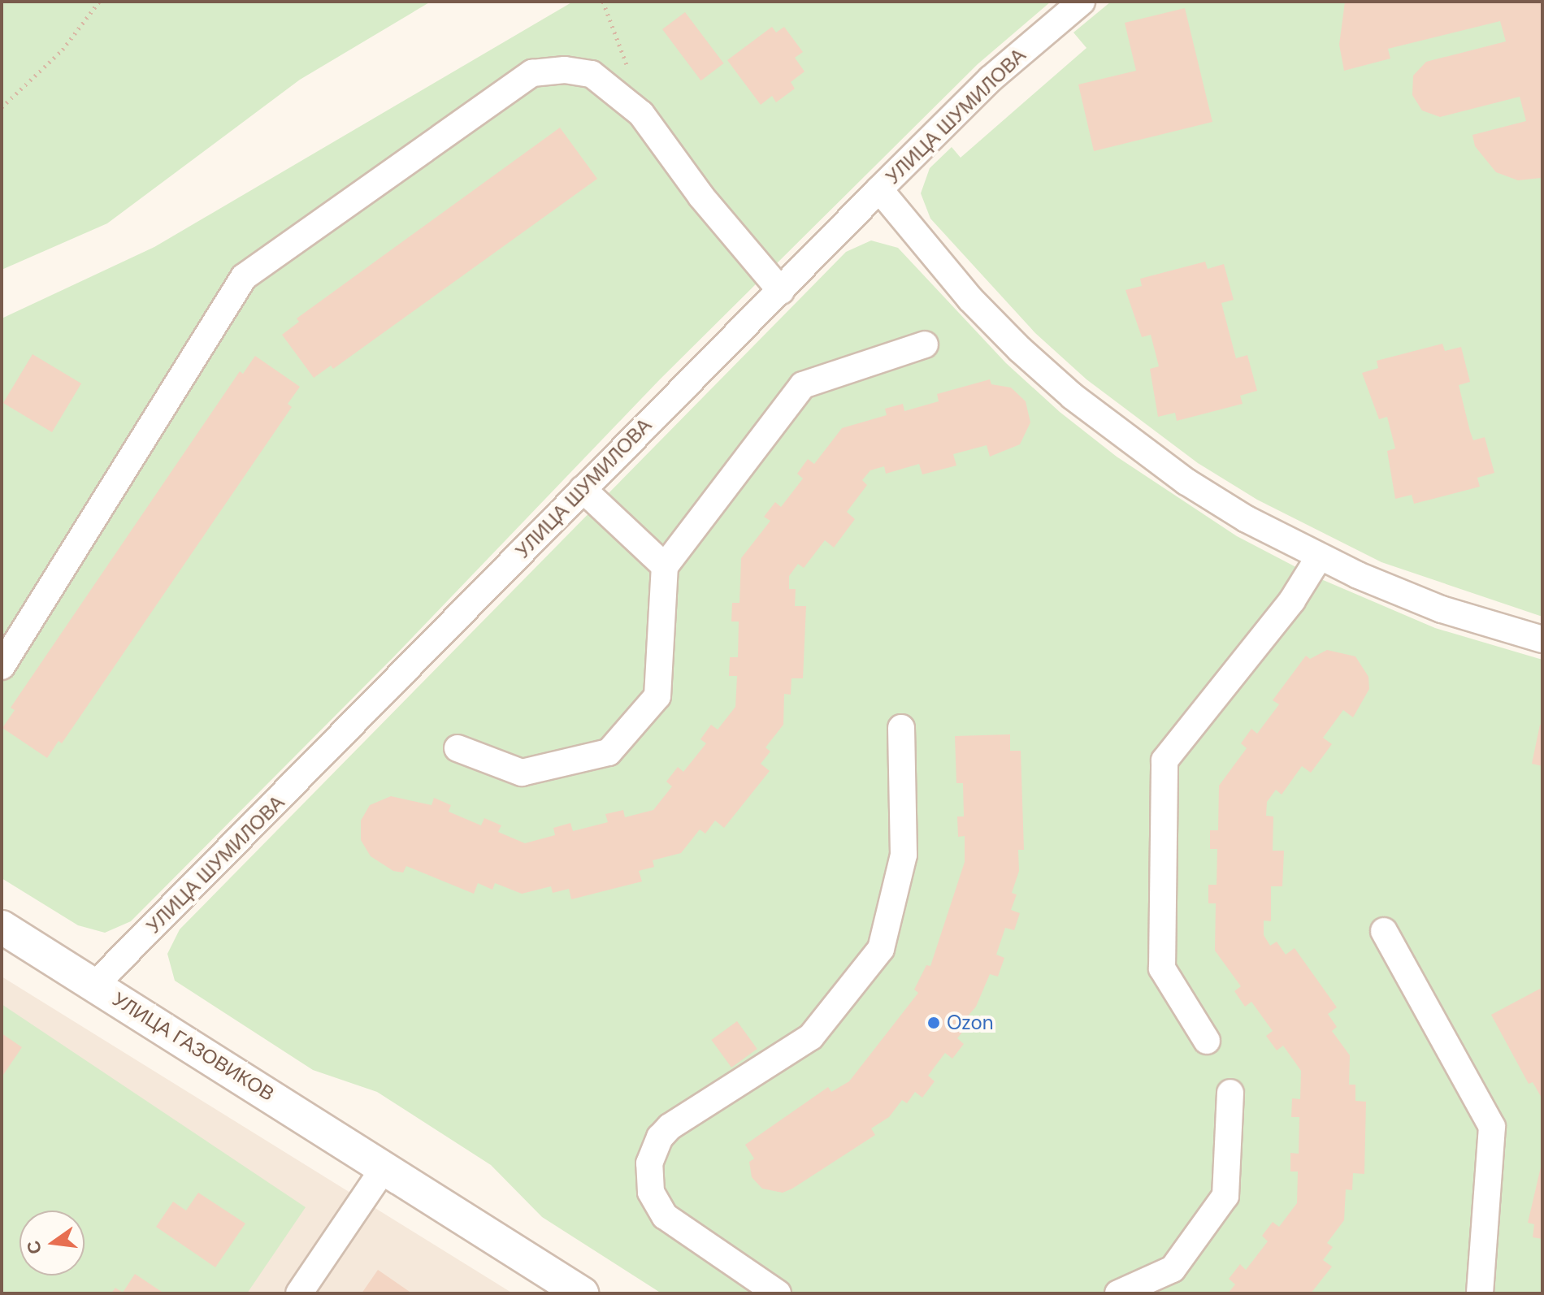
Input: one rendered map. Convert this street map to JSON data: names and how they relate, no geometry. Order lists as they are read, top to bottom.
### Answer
{
  "streets": {
    "street": ["УЛИЦА ШУМИЛОВА", "УЛИЦА ГАЗОВИКОВ"]
  },
  "crossings": [
    ["УЛИЦА ШУМИЛОВА", "УЛИЦА ГАЗОВИКОВ"]
  ],
  "places": ["Ozon"],
  "north": "left"
}
